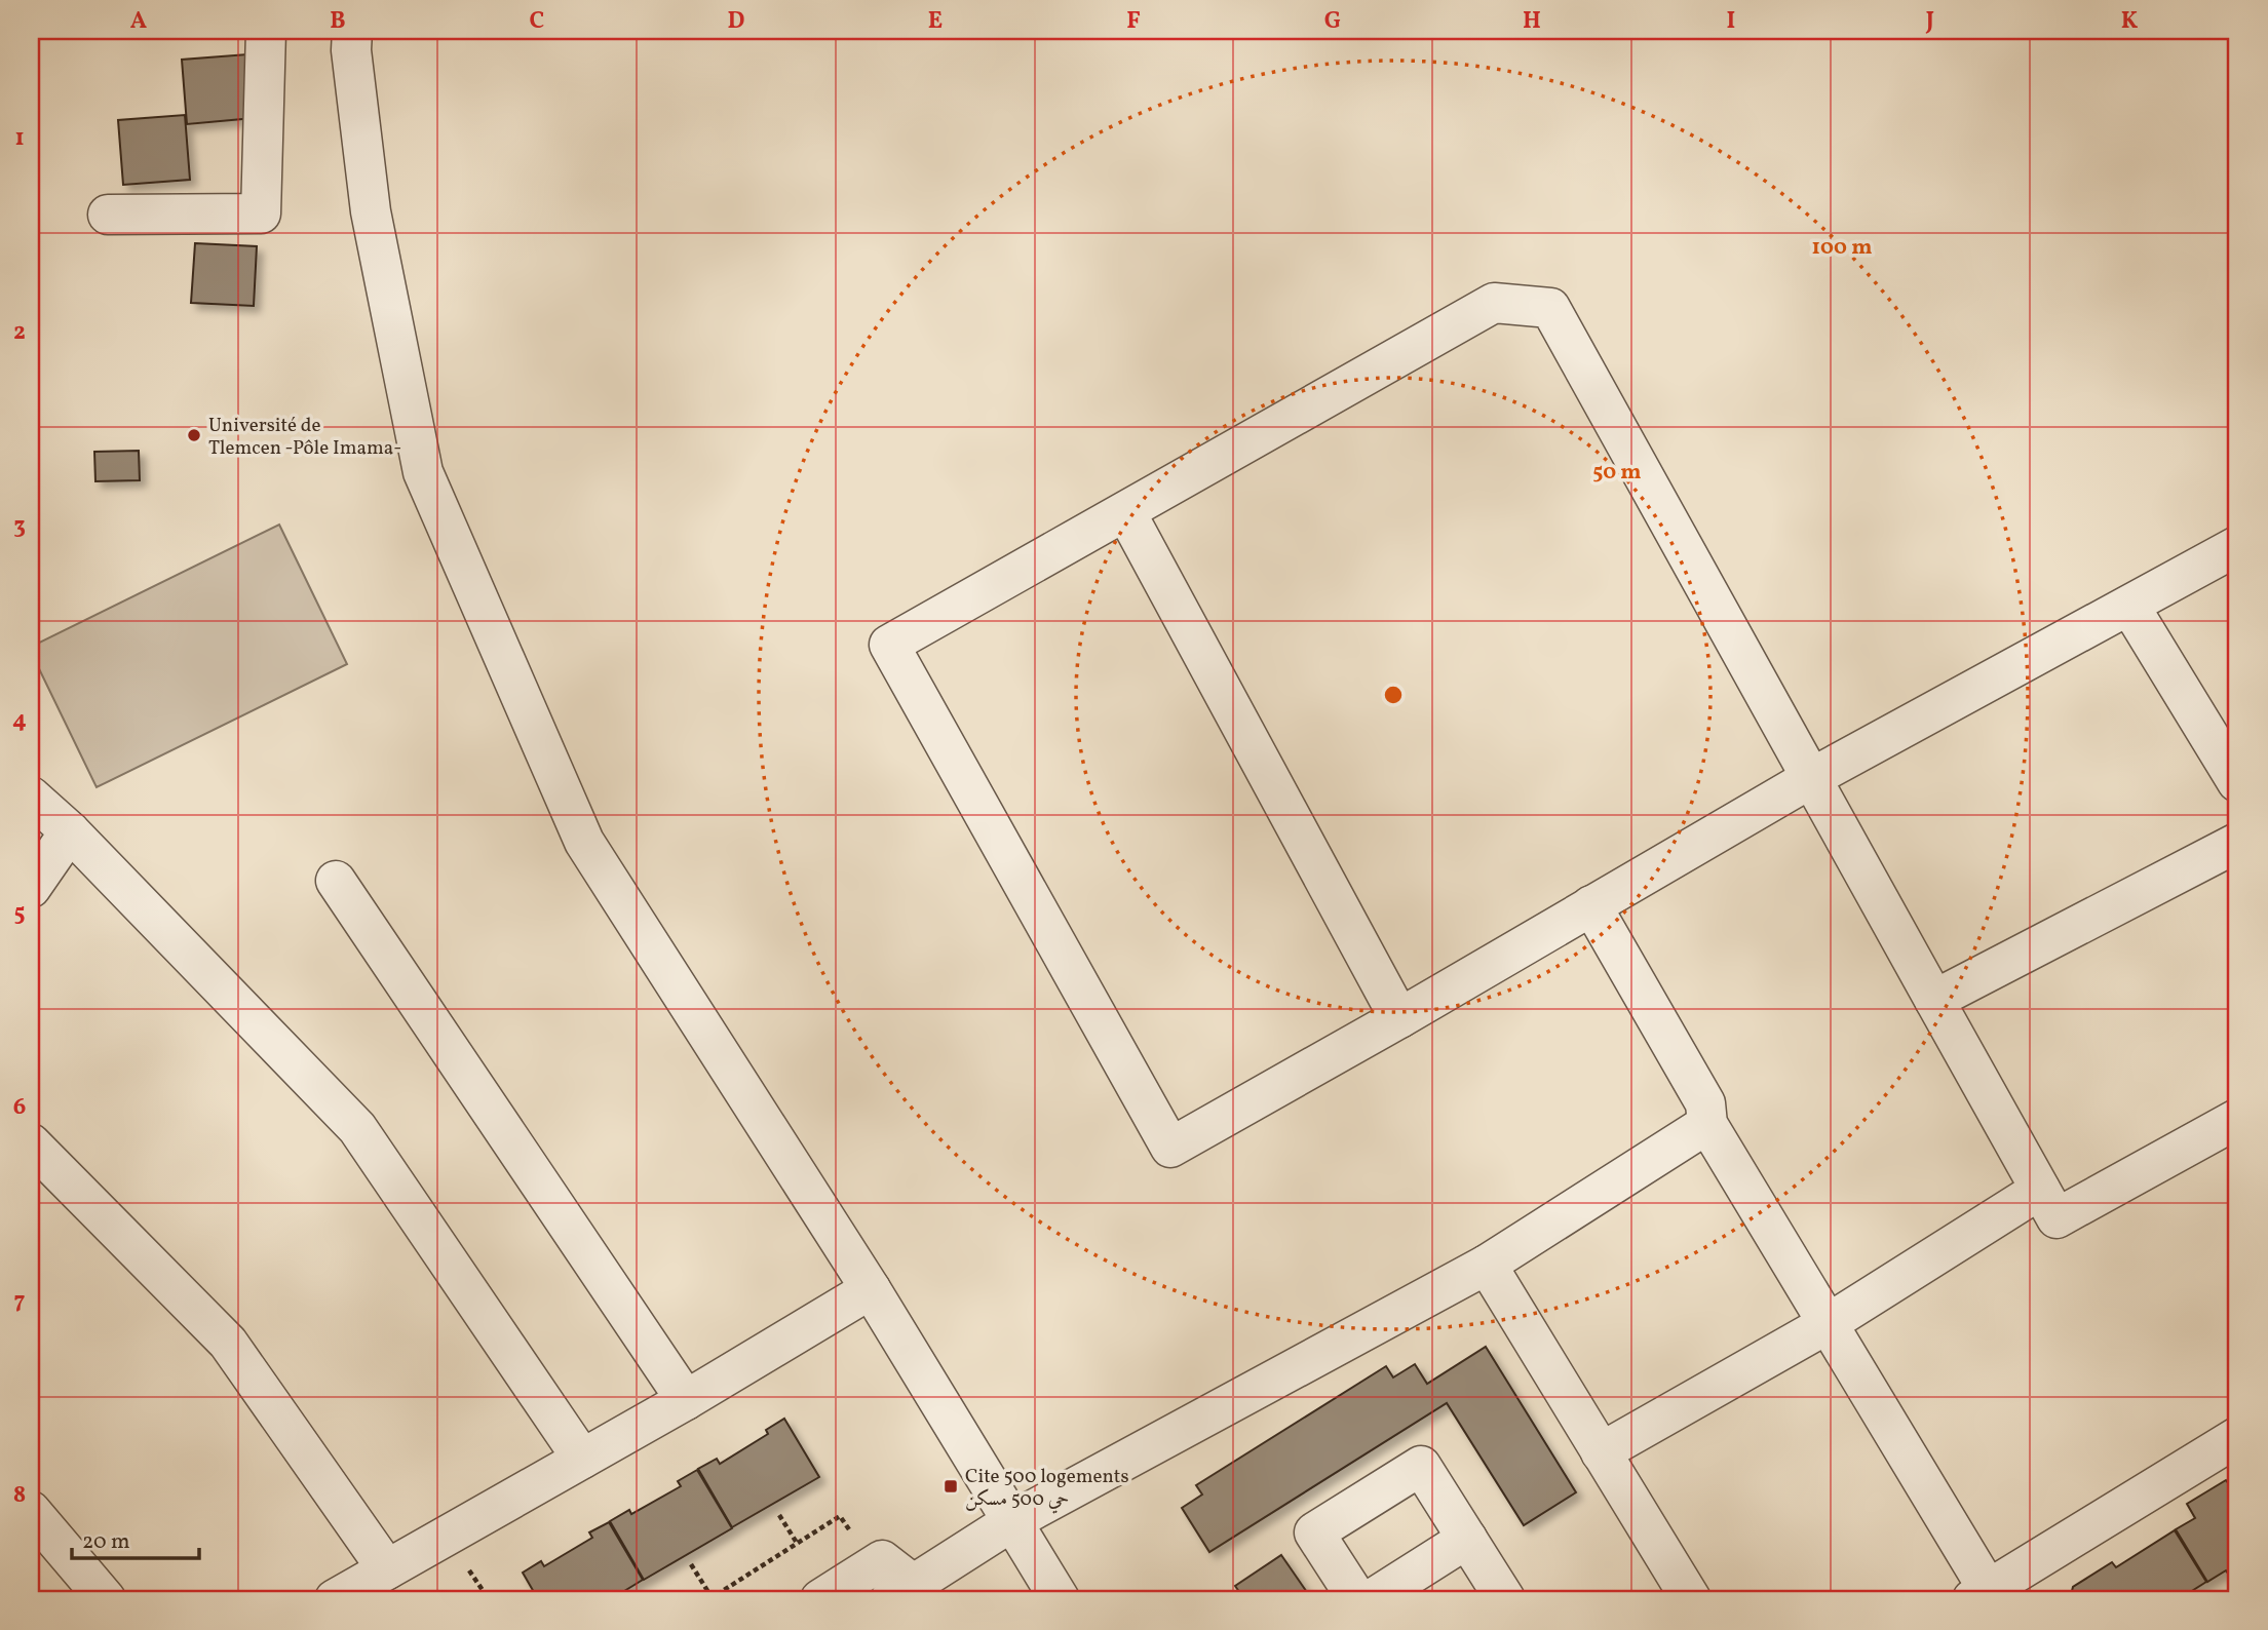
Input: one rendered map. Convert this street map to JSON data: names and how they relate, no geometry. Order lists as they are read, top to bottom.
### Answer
{
  "places": {
    "other": ["Université de Tlemcen -Pôle Imama-"],
    "transit": ["Cite 500 logements حي 500 مسكن"]
  },
  "scale_bar": "20 m",
  "grid": {
    "columns": [
      "A",
      "B",
      "C",
      "D",
      "E",
      "F",
      "G",
      "H",
      "I",
      "J",
      "K"
    ],
    "rows": [
      "1",
      "2",
      "3",
      "4",
      "5",
      "6",
      "7",
      "8"
    ]
  },
  "rings": ["100 m", "50 m"]
}
